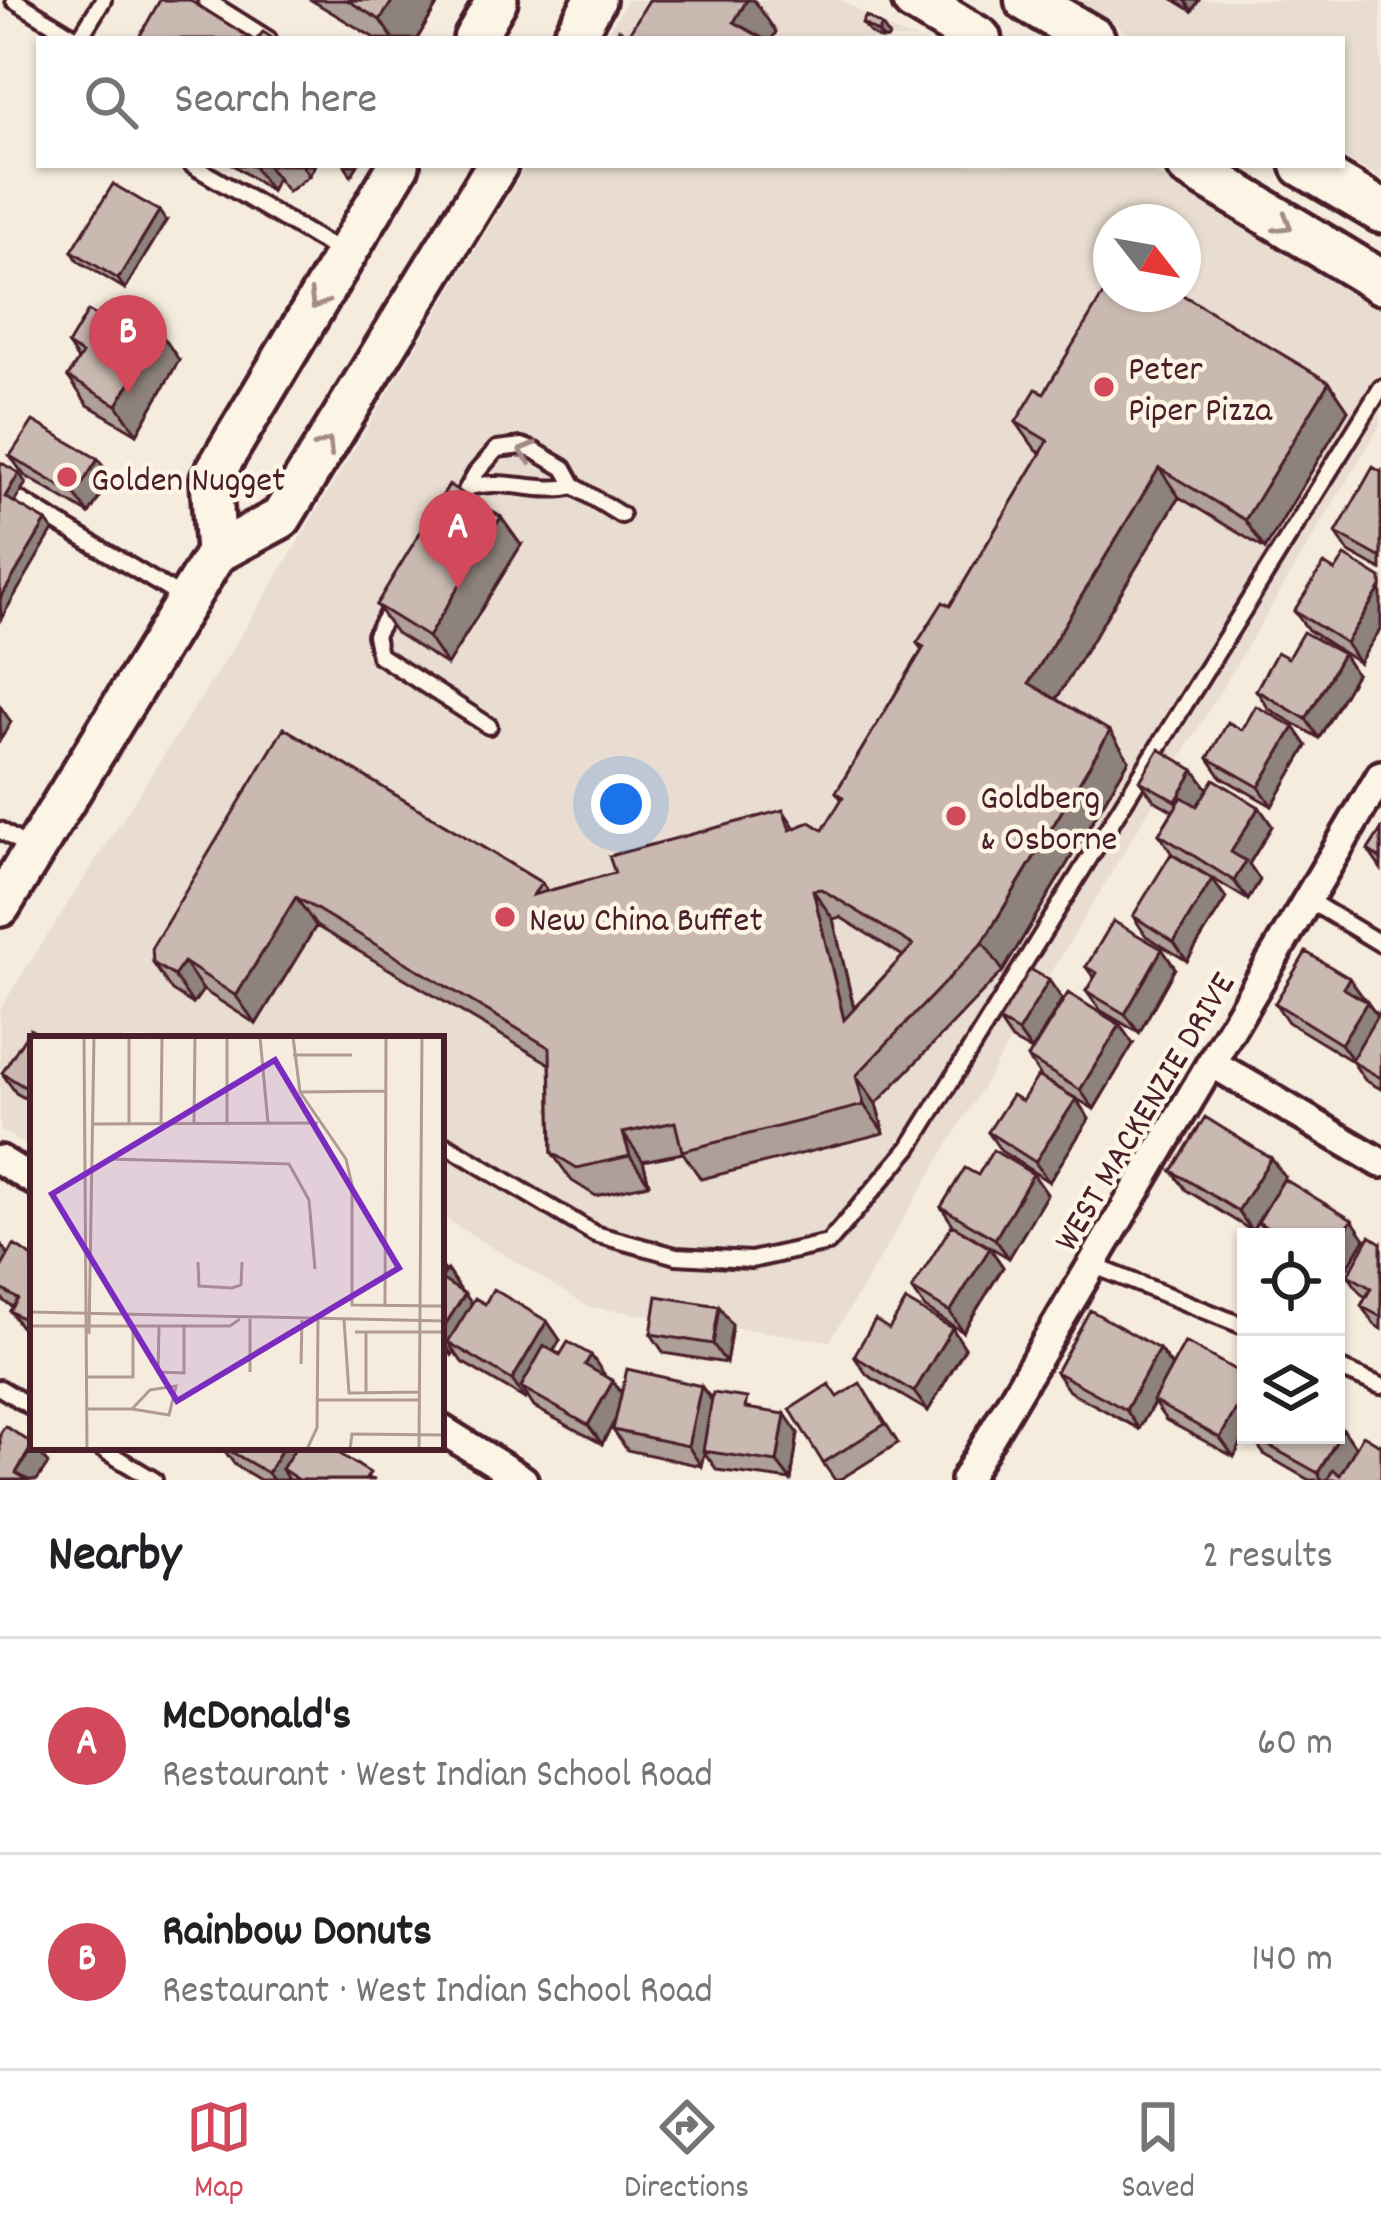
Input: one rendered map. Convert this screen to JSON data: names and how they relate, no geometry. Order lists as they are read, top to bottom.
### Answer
{
  "streets": {
    "street": ["WEST MACKENZIE DRIVE"]
  },
  "places": [
    "Peter Piper Pizza",
    "Golden Nugget",
    "Goldberg & Osborne",
    "New China Buffet"
  ],
  "north": "bottom right",
  "page": {
    "search": "Search here",
    "pins": ["B", "A"],
    "heading": ["Nearby", "2 results"],
    "list": [
      {
        "mark": "A",
        "name": "McDonald's",
        "note": "Restaurant · West Indian School Road",
        "value": "60 m"
      },
      {
        "mark": "B",
        "name": "Rainbow Donuts",
        "note": "Restaurant · West Indian School Road",
        "value": "140 m"
      }
    ],
    "nav": ["Map", "Directions", "Saved"]
  }
}
